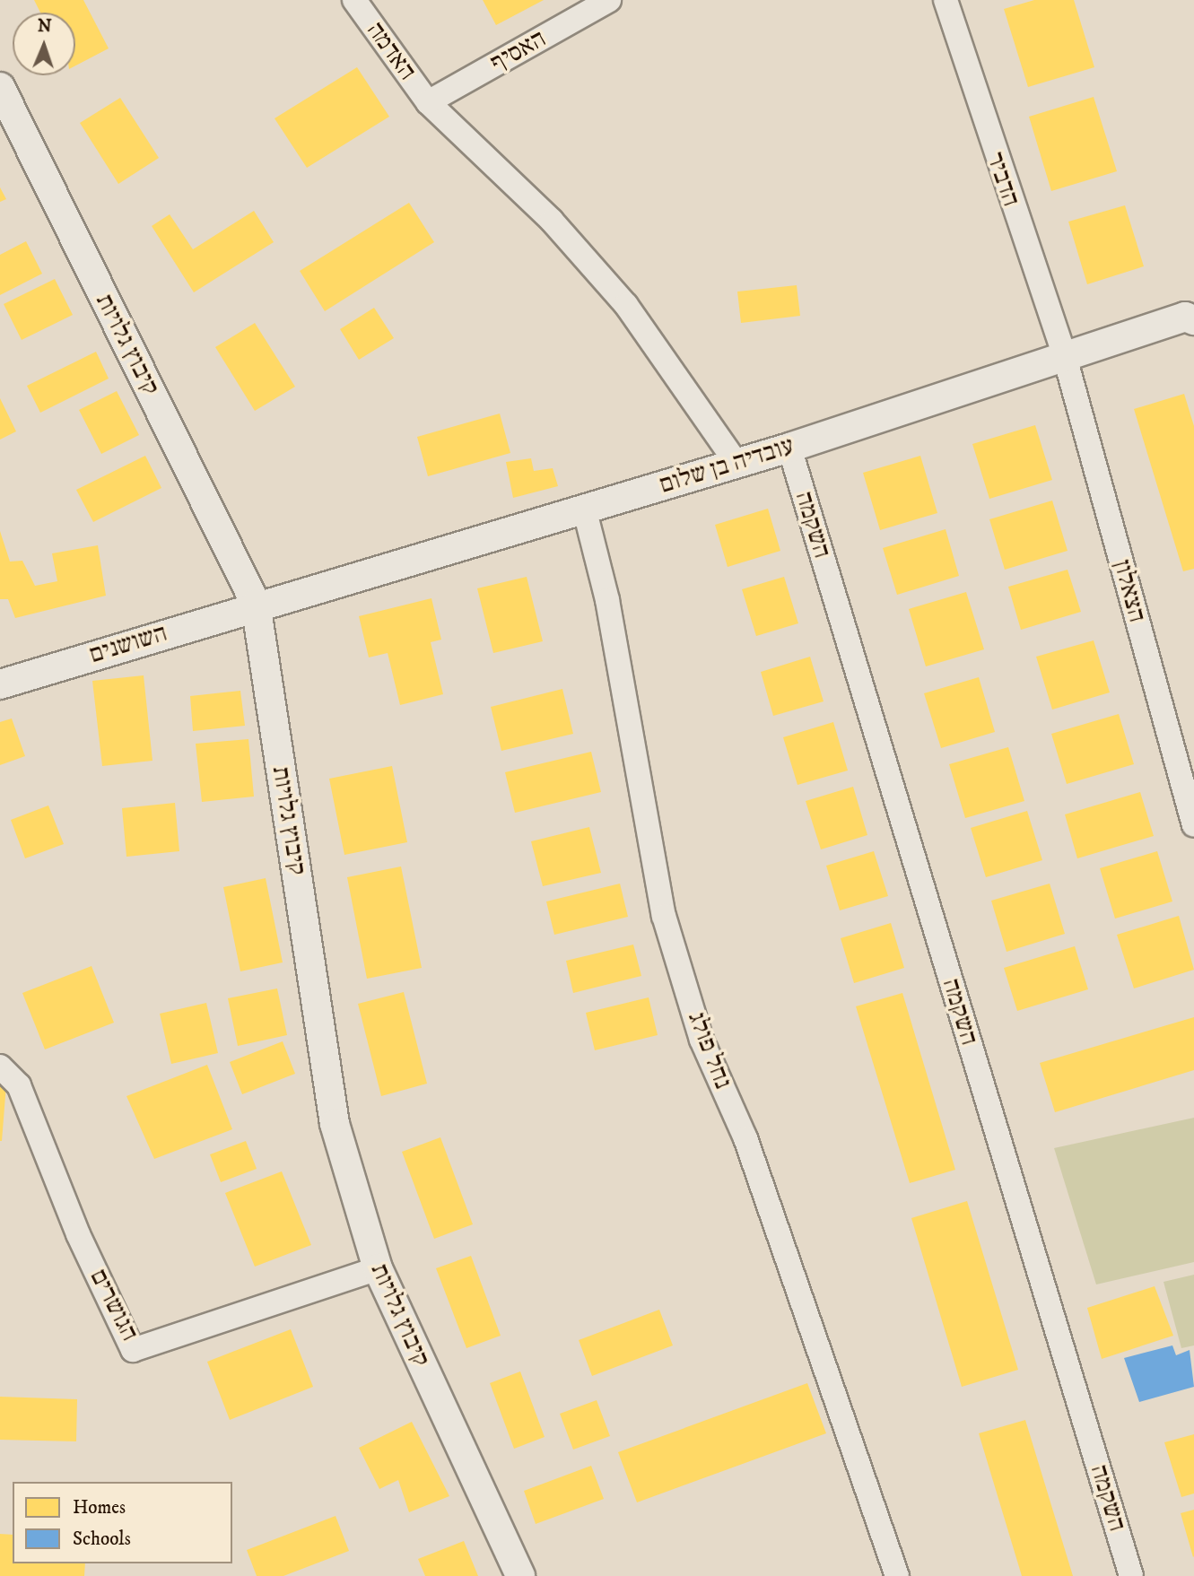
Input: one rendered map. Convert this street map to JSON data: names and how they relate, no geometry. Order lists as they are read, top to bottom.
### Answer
{
  "streets": {
    "street": [
      "האדמה",
      "האסיף",
      "הדביר",
      "קיבוץ גלויות",
      "עובדיה בן שלום",
      "השקמה",
      "הצאלון",
      "השושנים",
      "נחל פולג",
      "הגושרים"
    ]
  },
  "crossings": [
    ["האדמה", "האסיף"],
    ["האדמה", "עובדיה בן שלום"],
    ["הדביר", "עובדיה בן שלום"],
    ["הדביר", "הצאלון"],
    ["קיבוץ גלויות", "עובדיה בן שלום"],
    ["קיבוץ גלויות", "השושנים"],
    ["קיבוץ גלויות", "הגושרים"],
    ["עובדיה בן שלום", "השקמה"],
    ["עובדיה בן שלום", "הצאלון"],
    ["עובדיה בן שלום", "השושנים"],
    ["עובדיה בן שלום", "נחל פולג"]
  ],
  "legend": ["Homes", "Schools"],
  "north": "top"
}
